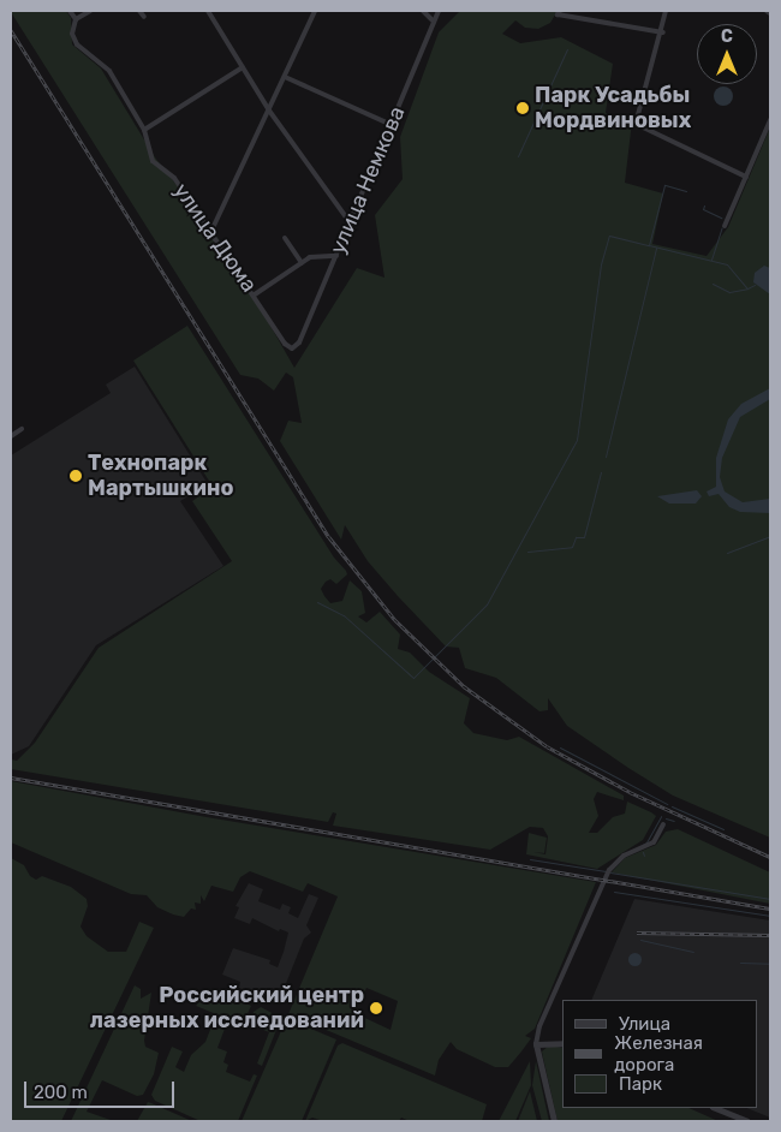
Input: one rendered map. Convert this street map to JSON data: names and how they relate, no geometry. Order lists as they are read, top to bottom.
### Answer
{
  "streets": {
    "street": ["улица Немкова", "улица Дюма"]
  },
  "crossings": [
    ["улица Немкова", "улица Дюма"]
  ],
  "places": ["Парк Усадьбы Мордвиновых", "Технопарк Мартышкино", "Российский центр лазерных исследований"],
  "legend": ["Улица", "Железная дорога", "Парк"],
  "scale_bar": "200 m",
  "north": "top"
}
